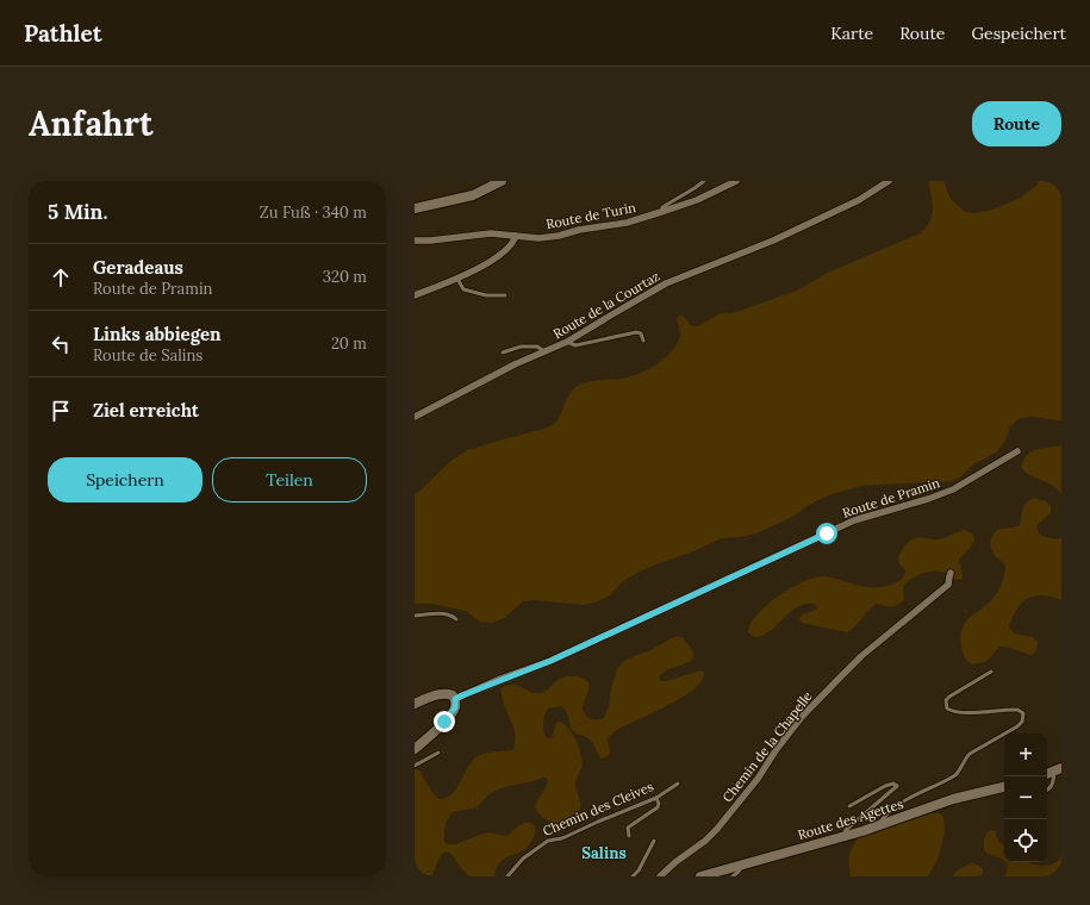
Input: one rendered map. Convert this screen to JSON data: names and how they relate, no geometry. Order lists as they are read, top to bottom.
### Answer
{
  "streets": {
    "street": [
      "Route de Turin",
      "Route de la Courtaz",
      "Route de Pramin",
      "Chemin de la Chapelle",
      "Route des Agettes"
    ],
    "lane": ["Chemin des Cleives"]
  },
  "districts": ["Salins"],
  "page": {
    "header": "Pathlet",
    "nav": ["Karte", "Route", "Gespeichert"],
    "buttons": [
      "Route",
      ["Speichern", "Teilen"]
    ],
    "title": "Anfahrt",
    "heading": ["5 Min.", "Zu Fuß · 340 m"],
    "list": [
      ["Geradeaus", "Route de Pramin", "320 m"],
      ["Links abbiegen", "Route de Salins", "20 m"],
      "Ziel erreicht"
    ],
    "map_buttons": ["+", "−"]
  }
}
